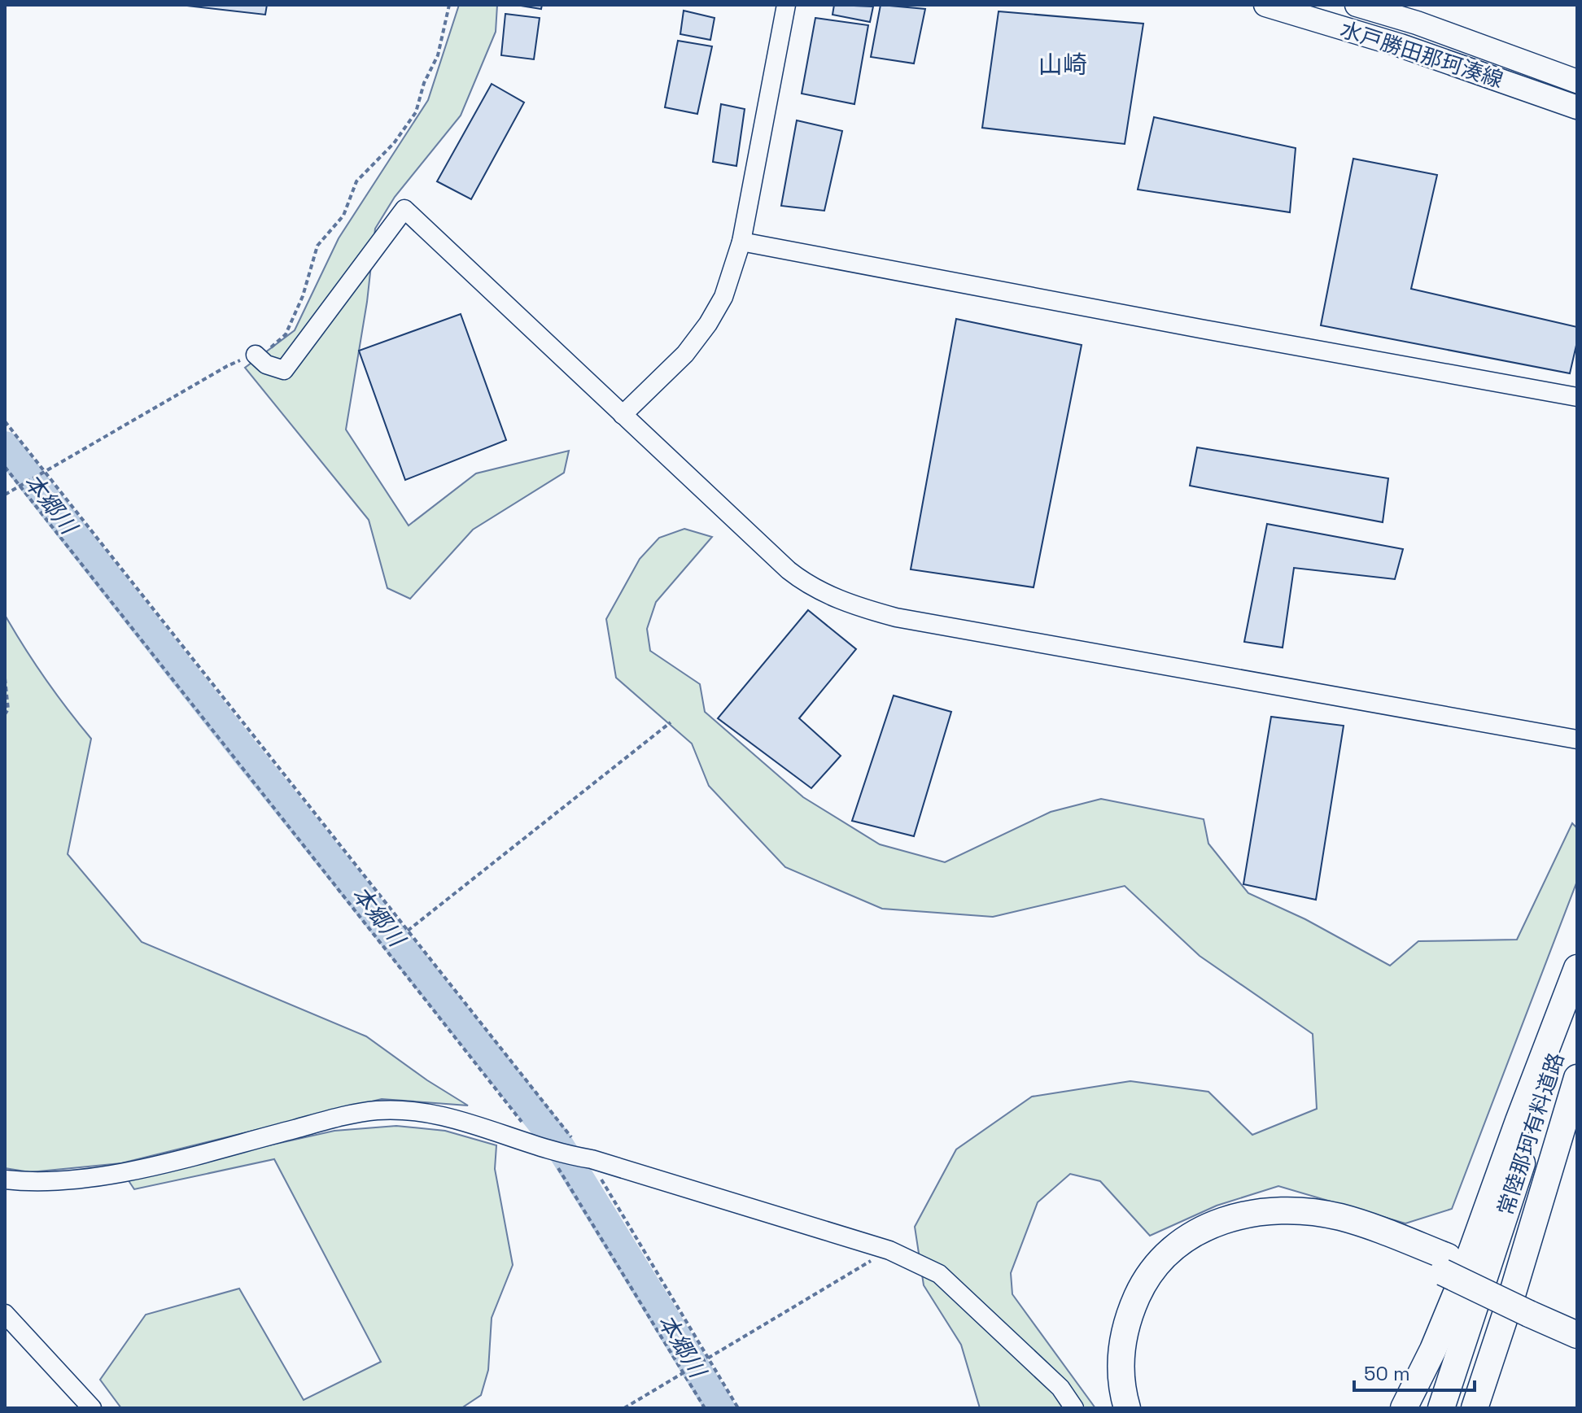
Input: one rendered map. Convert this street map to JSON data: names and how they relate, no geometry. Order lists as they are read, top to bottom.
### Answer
{
  "streets": {
    "highway": ["常陸那珂有料道路"],
    "main road": ["水戸勝田那珂湊線"]
  },
  "districts": ["山崎"],
  "water": ["本郷川"],
  "scale_bar": "50 m"
}
